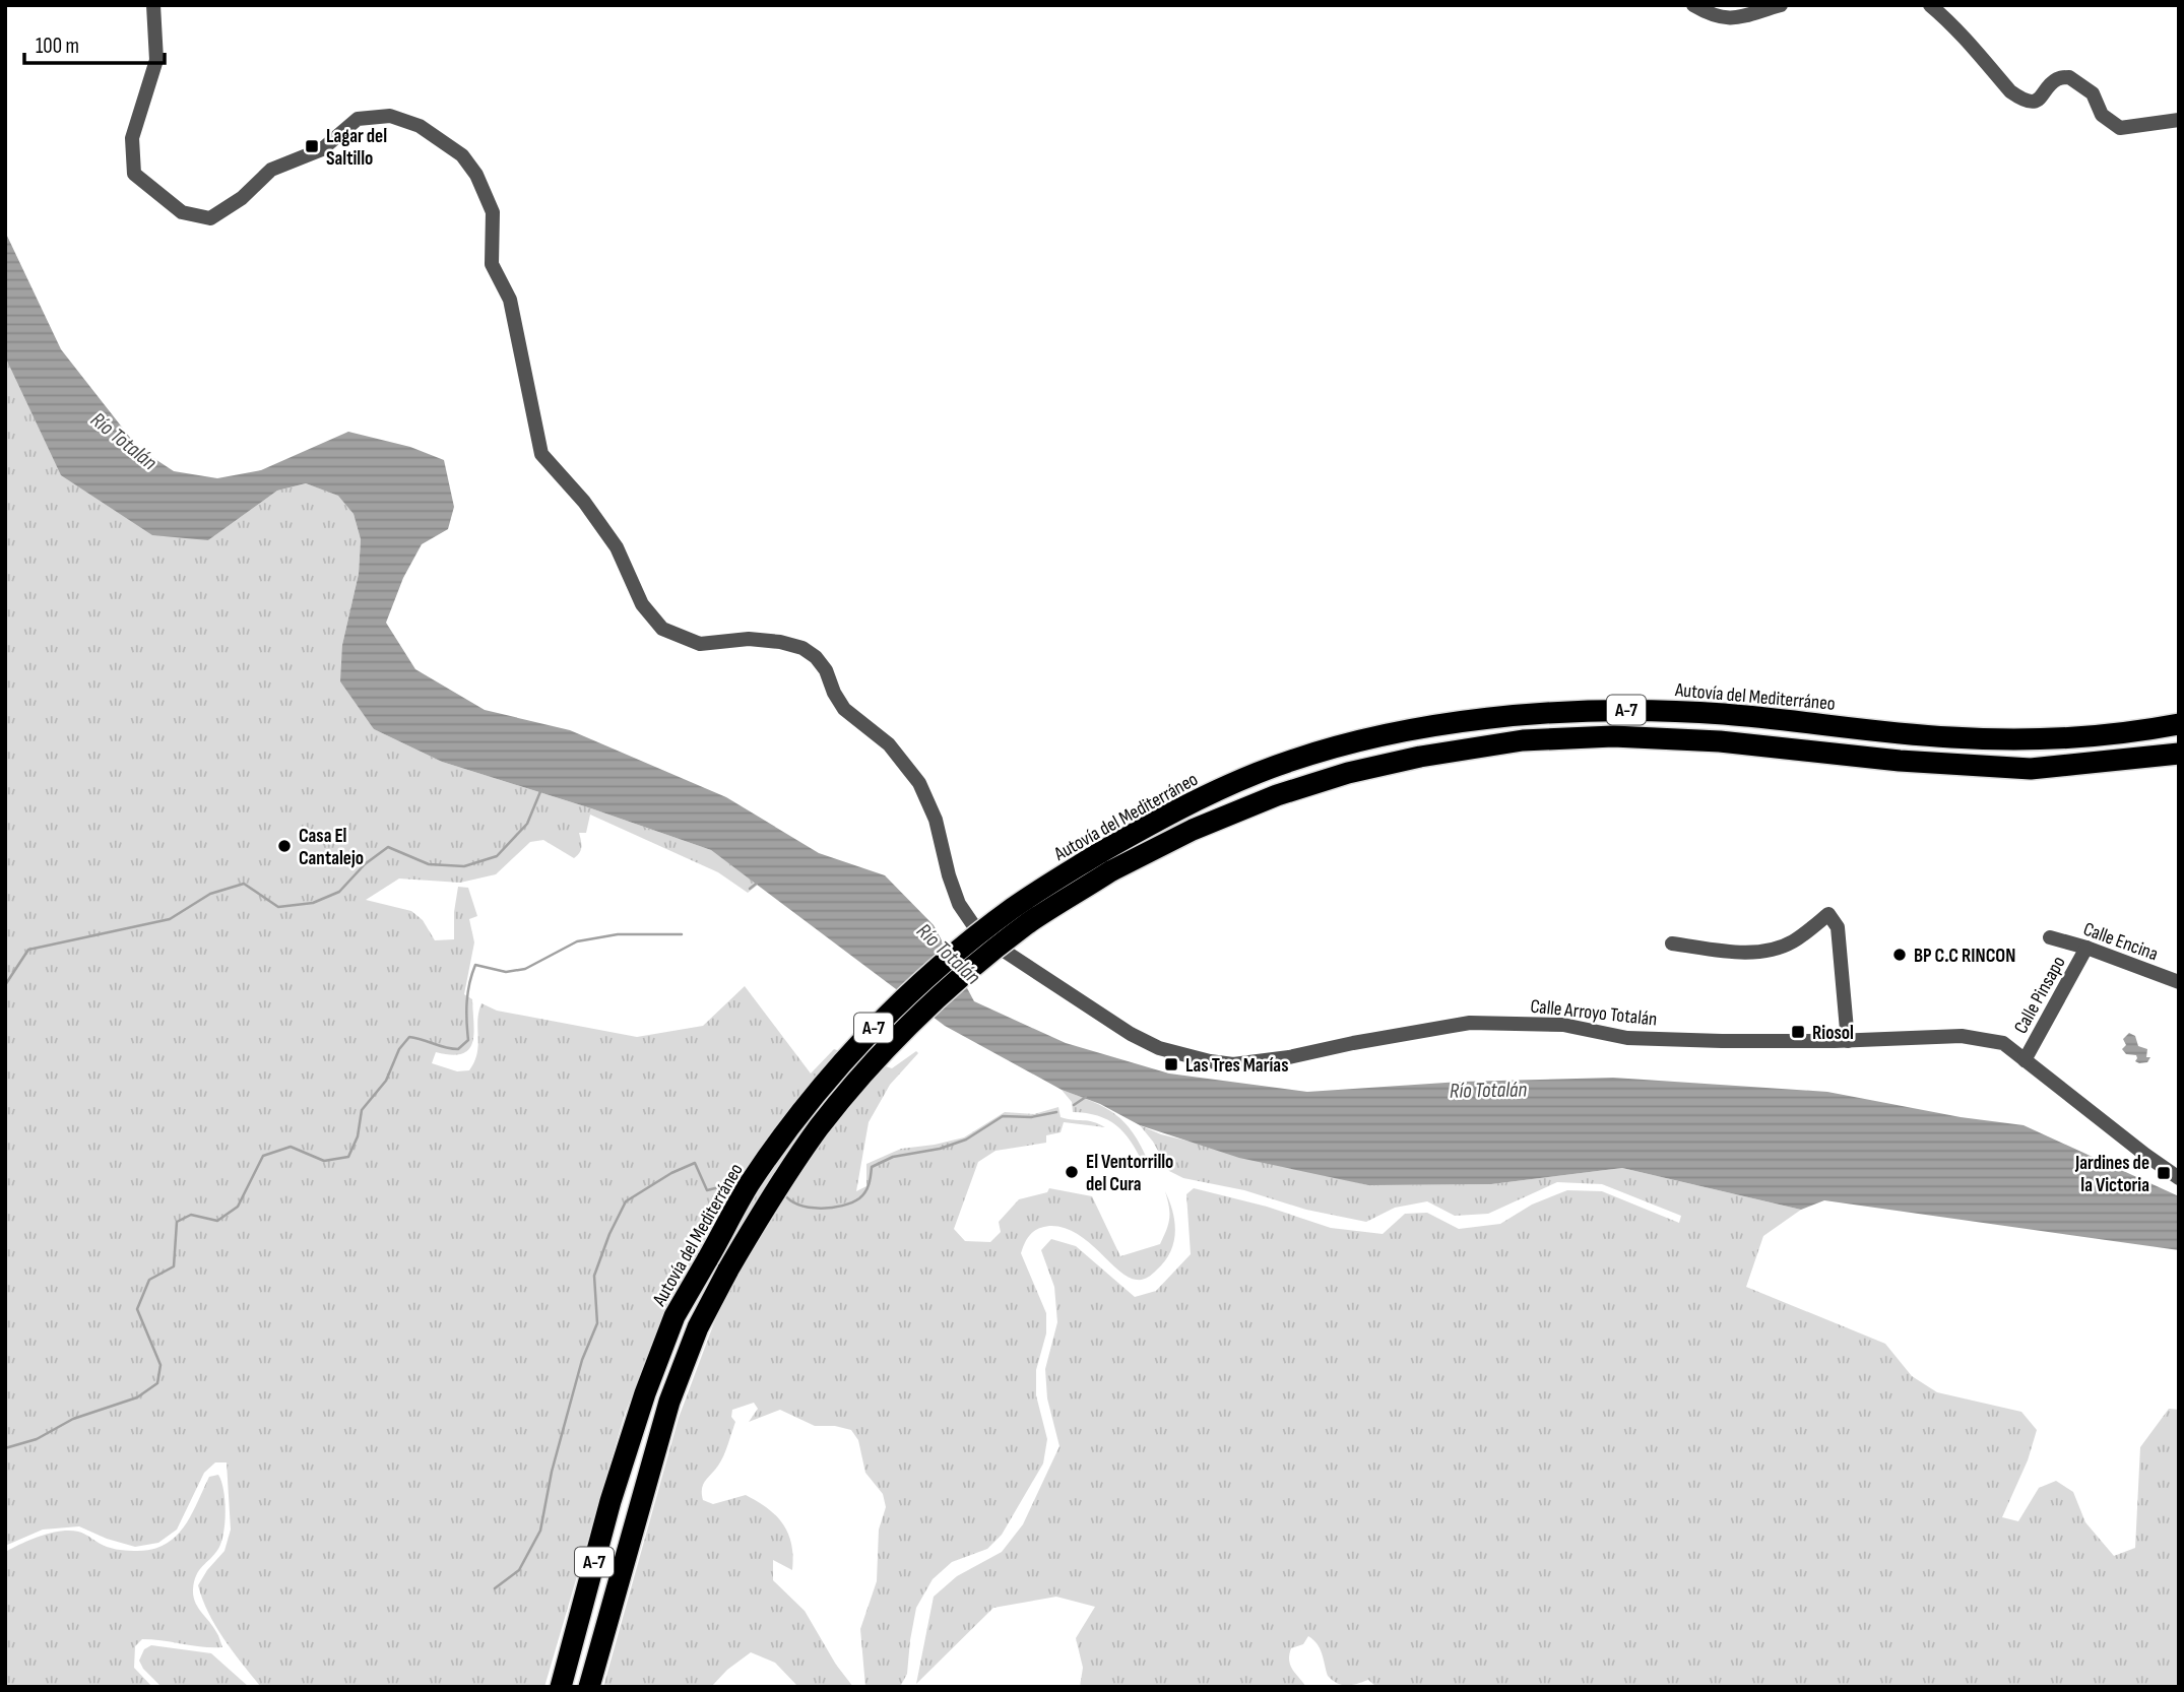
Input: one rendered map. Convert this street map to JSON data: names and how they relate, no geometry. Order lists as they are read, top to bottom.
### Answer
{
  "streets": {
    "highway": ["Autovía del Mediterráneo", "A-7"],
    "street": ["Calle Encina", "Calle Pinsapo", "Calle Arroyo Totalán"]
  },
  "crossings": [
    ["Calle Encina", "Calle Pinsapo"],
    ["Calle Pinsapo", "Calle Arroyo Totalán"]
  ],
  "water": ["Río Totalán"],
  "places": {
    "transit": [
      "Lagar del Saltillo",
      "Riosol",
      "Las Tres Marías",
      "Jardines de la Victoria"
    ],
    "other": ["Casa El Cantalejo", "BP C.C RINCON", "El Ventorrillo del Cura"]
  },
  "scale_bar": "100 m"
}
